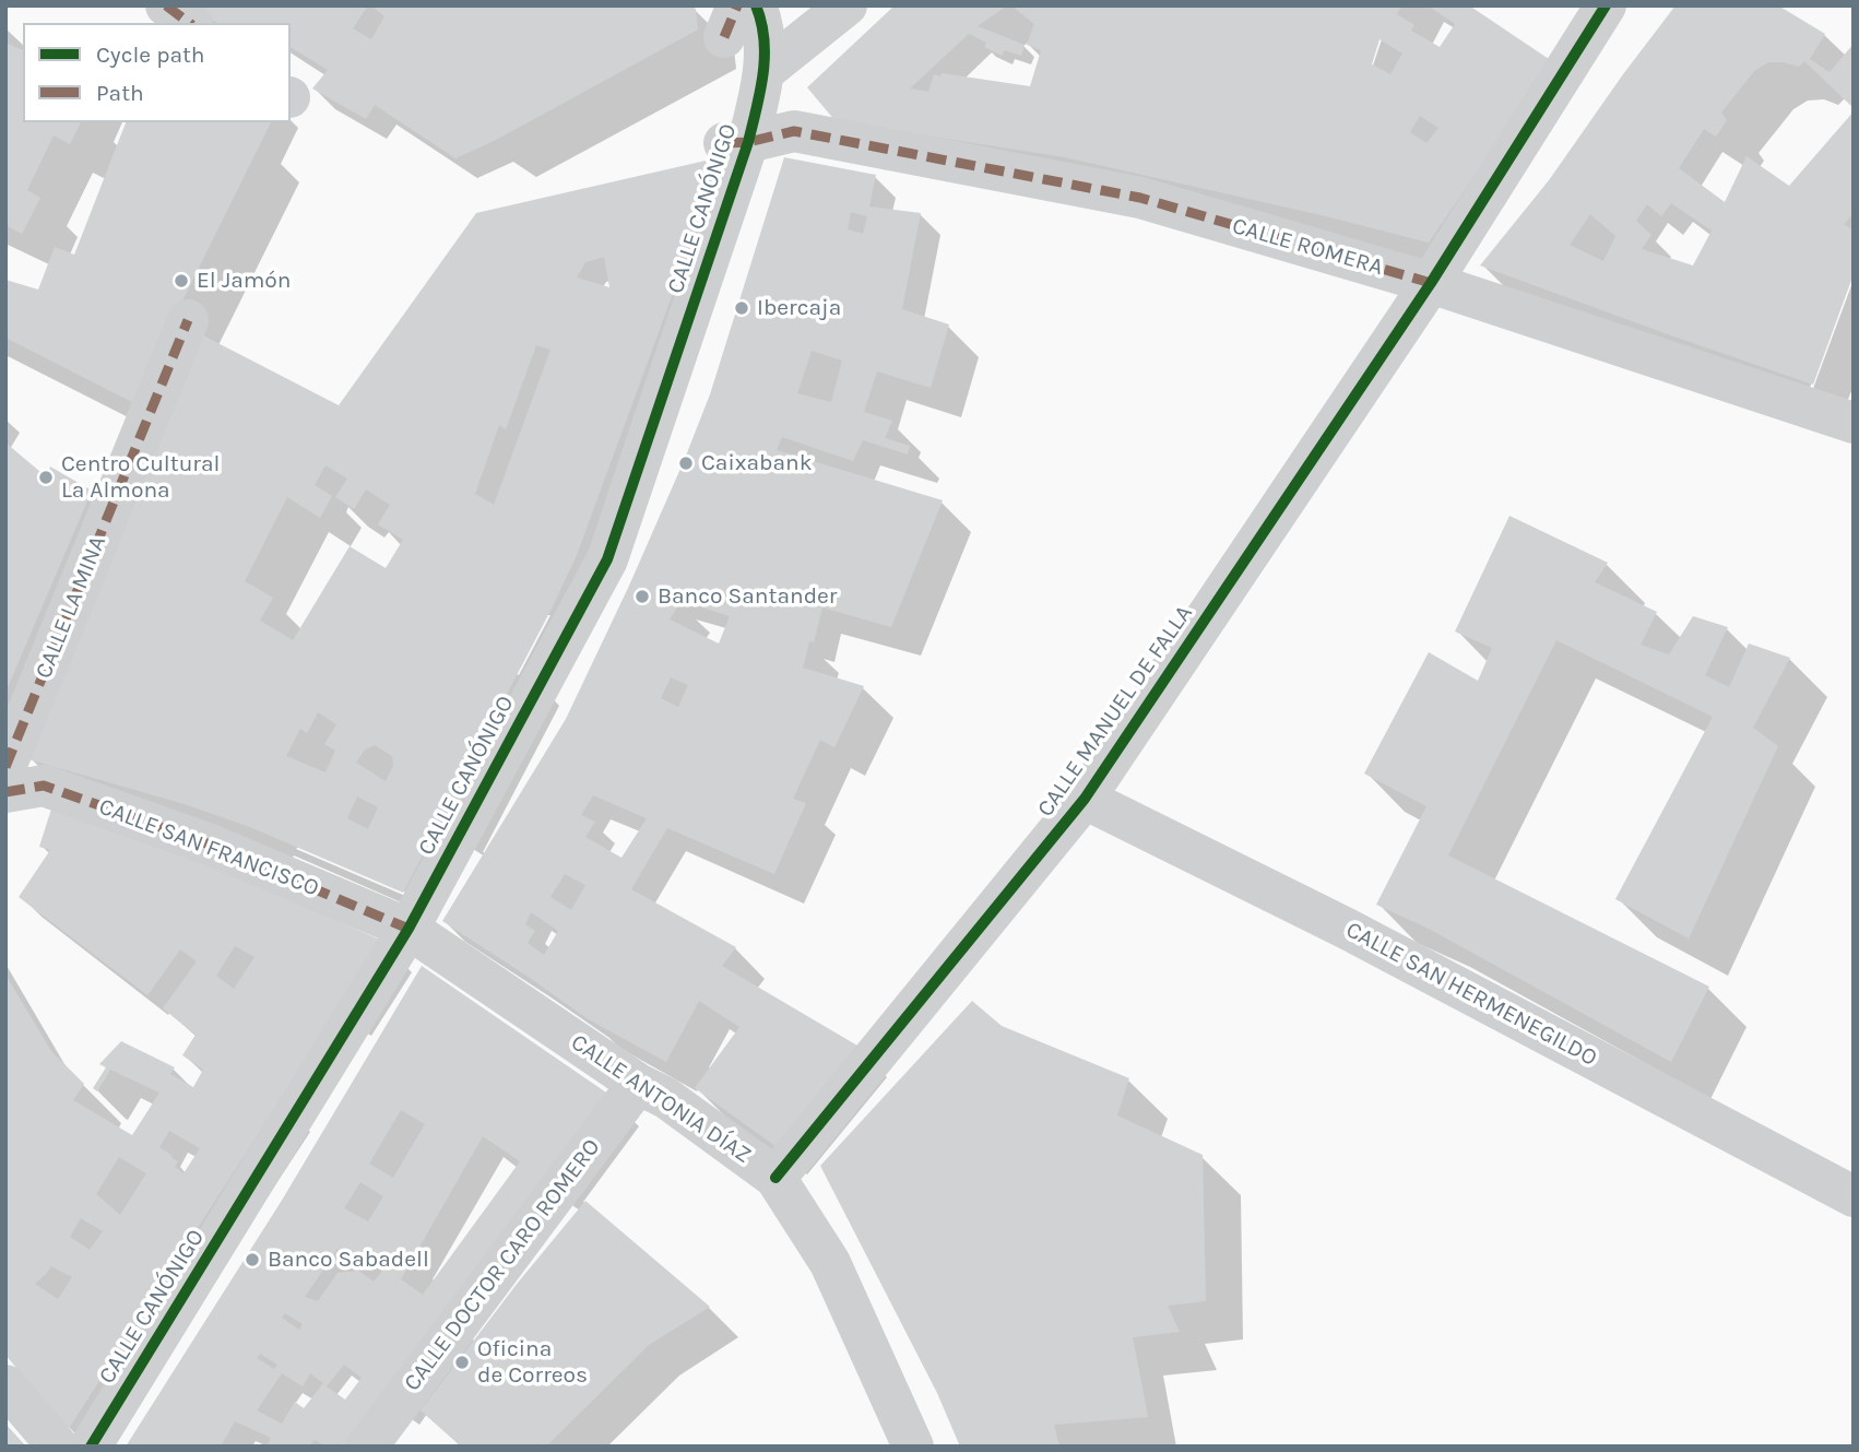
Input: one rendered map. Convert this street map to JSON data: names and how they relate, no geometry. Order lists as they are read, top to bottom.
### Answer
{
  "streets": {
    "street": [
      "CALLE CANÓNIGO",
      "CALLE ROMERA",
      "CALLE LA MINA",
      "CALLE MANUEL DE FALLA",
      "CALLE SAN FRANCISCO",
      "CALLE SAN HERMENEGILDO",
      "CALLE ANTONIA DÍAZ",
      "CALLE DOCTOR CARO ROMERO"
    ]
  },
  "crossings": [
    ["CALLE CANÓNIGO", "CALLE ROMERA"],
    ["CALLE CANÓNIGO", "CALLE SAN FRANCISCO"],
    ["CALLE CANÓNIGO", "CALLE ANTONIA DÍAZ"],
    ["CALLE ROMERA", "CALLE MANUEL DE FALLA"],
    ["CALLE MANUEL DE FALLA", "CALLE SAN HERMENEGILDO"],
    ["CALLE MANUEL DE FALLA", "CALLE ANTONIA DÍAZ"],
    ["CALLE SAN FRANCISCO", "CALLE ANTONIA DÍAZ"],
    ["CALLE ANTONIA DÍAZ", "CALLE DOCTOR CARO ROMERO"]
  ],
  "places": [
    "El Jamón",
    "Ibercaja",
    "Caixabank",
    "Centro Cultural La Almona",
    "Banco Santander",
    "Banco Sabadell",
    "Oficina de Correos"
  ],
  "legend": ["Cycle path", "Path"]
}
